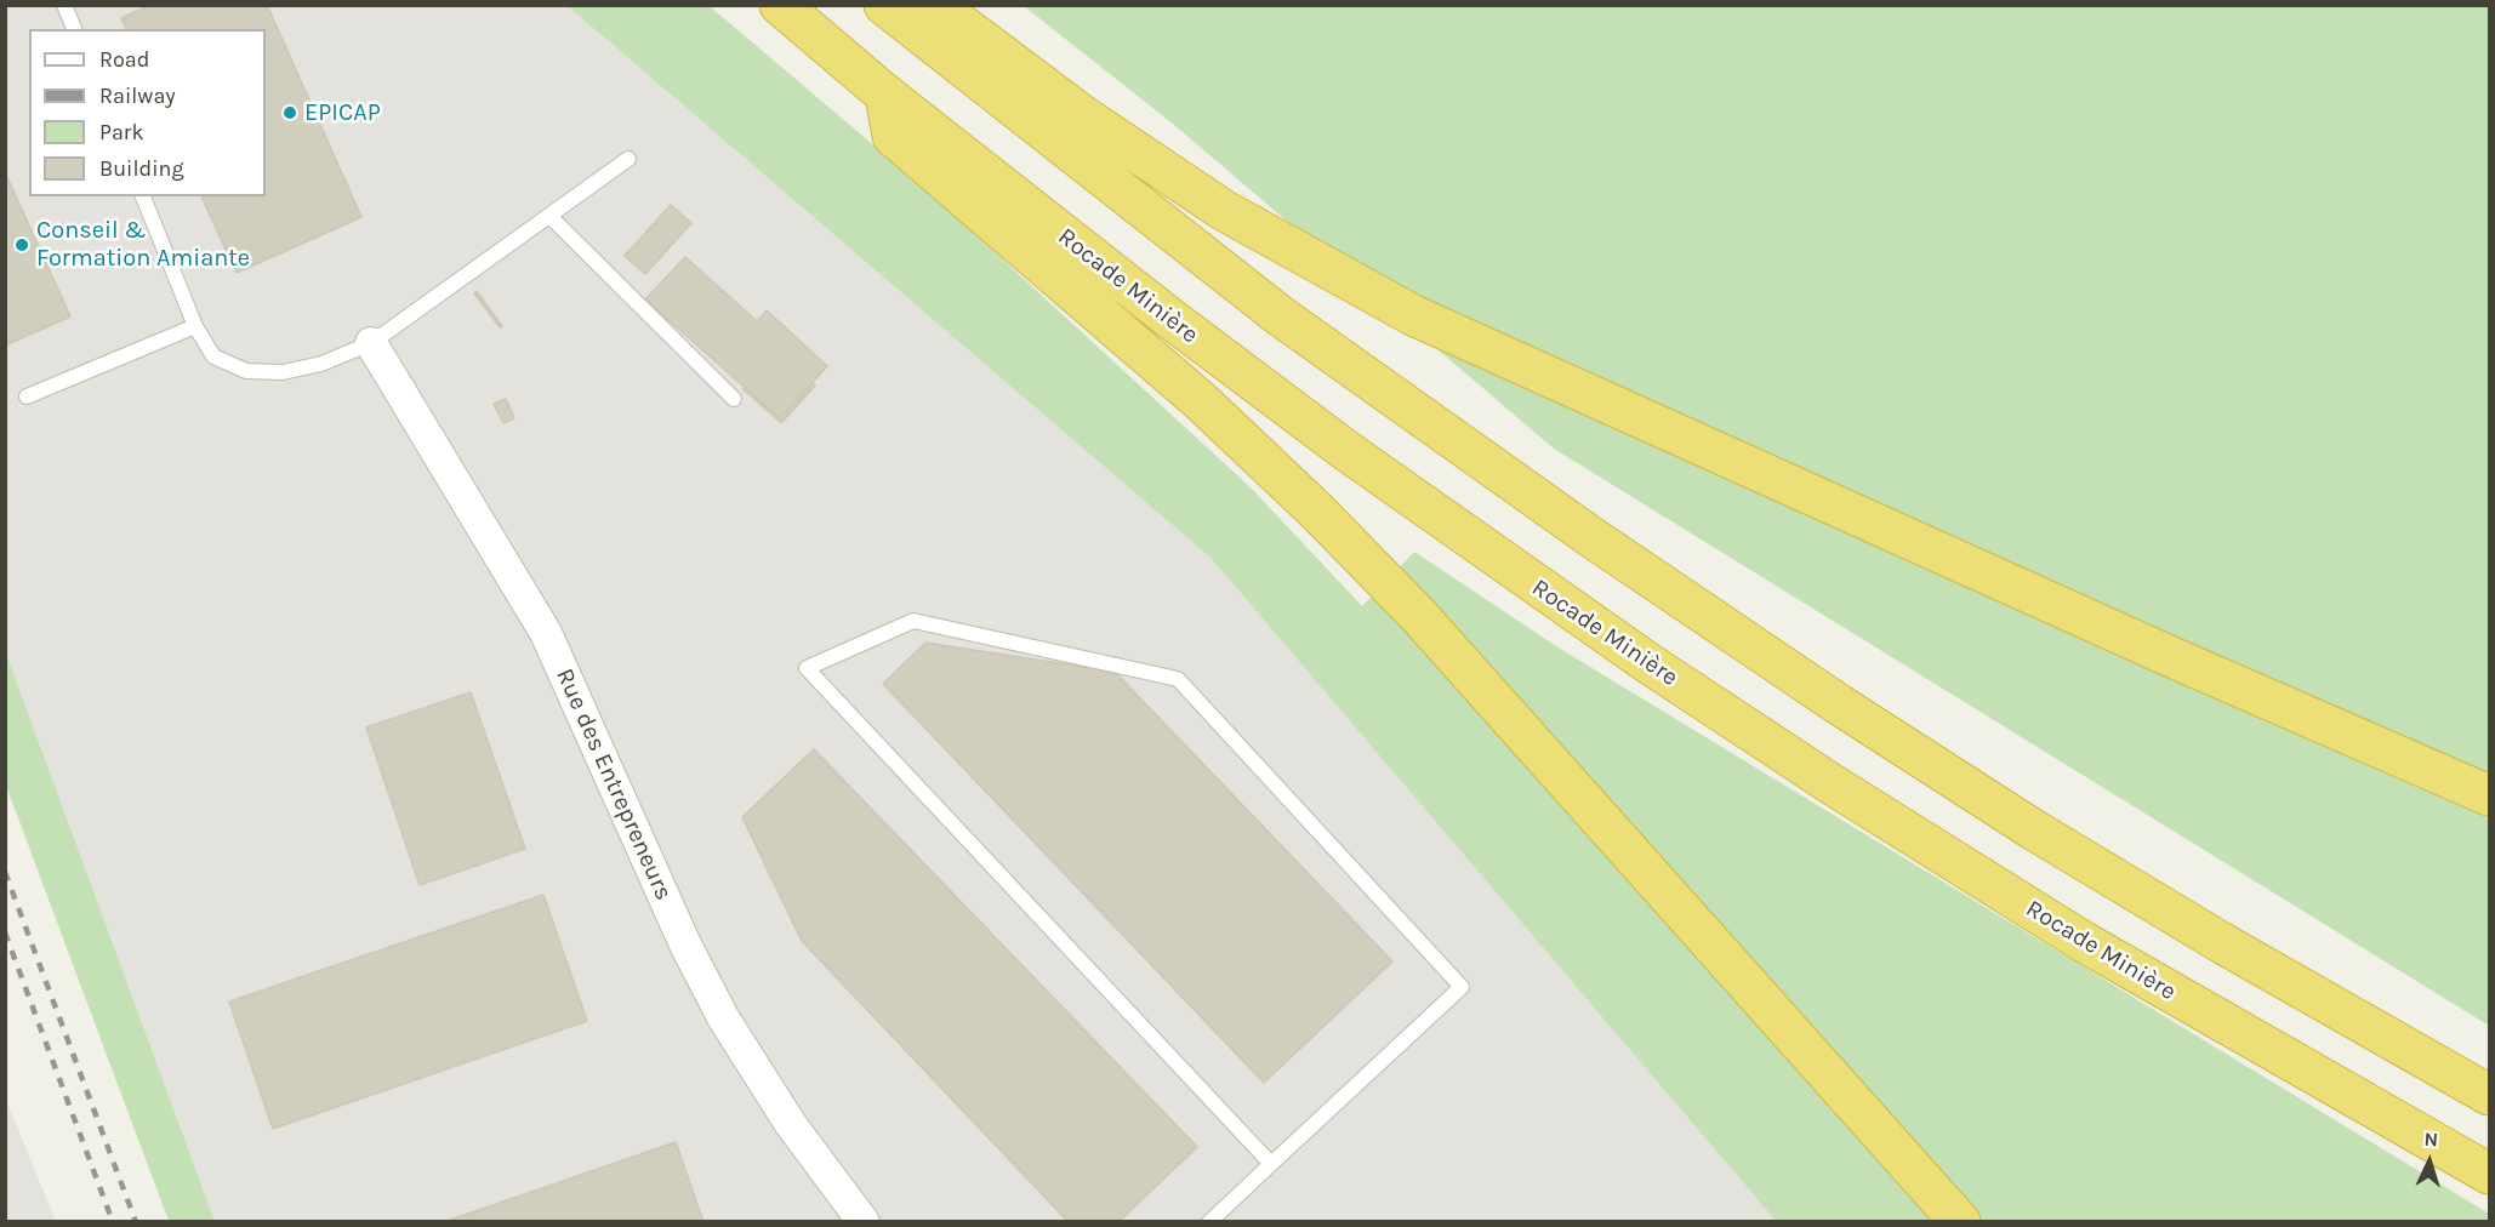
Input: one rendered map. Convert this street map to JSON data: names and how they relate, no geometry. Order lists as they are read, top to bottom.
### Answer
{
  "streets": {
    "highway": ["Rocade Minière"],
    "street": ["Rue des Entrepreneurs"]
  },
  "places": ["EPICAP", "Conseil & Formation Amiante"],
  "legend": [
    "Road",
    "Railway",
    "Park",
    "Building"
  ],
  "north": "top"
}
